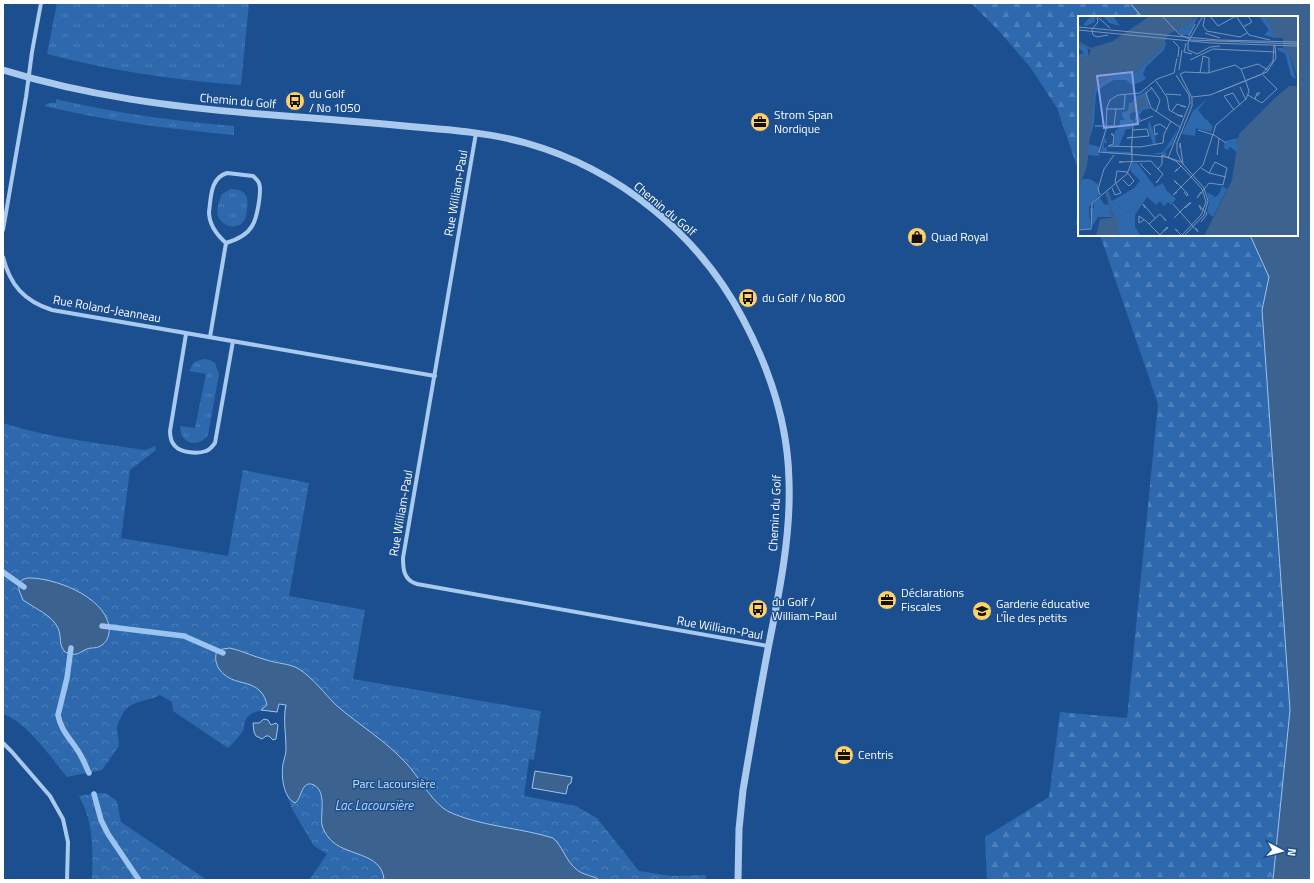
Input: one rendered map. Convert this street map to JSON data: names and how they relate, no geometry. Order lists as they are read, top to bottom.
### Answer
{
  "streets": {
    "street": ["Chemin du Golf", "Rue William-Paul", "Rue Roland-Jeanneau"]
  },
  "crossings": [
    ["Chemin du Golf", "Rue William-Paul"],
    ["Rue William-Paul", "Rue Roland-Jeanneau"]
  ],
  "water": ["Lac Lacoursière"],
  "parks": ["Parc Lacoursière"],
  "places": {
    "bus stop": ["du Golf / No 1050", "du Golf / No 800", "du Golf / William-Paul"],
    "office": ["Strom Span Nordique", "Déclarations Fiscales", "Centris"],
    "shop": ["Quad Royal"],
    "school or university": ["Garderie éducative L'Île des petits"]
  },
  "north": "right"
}
